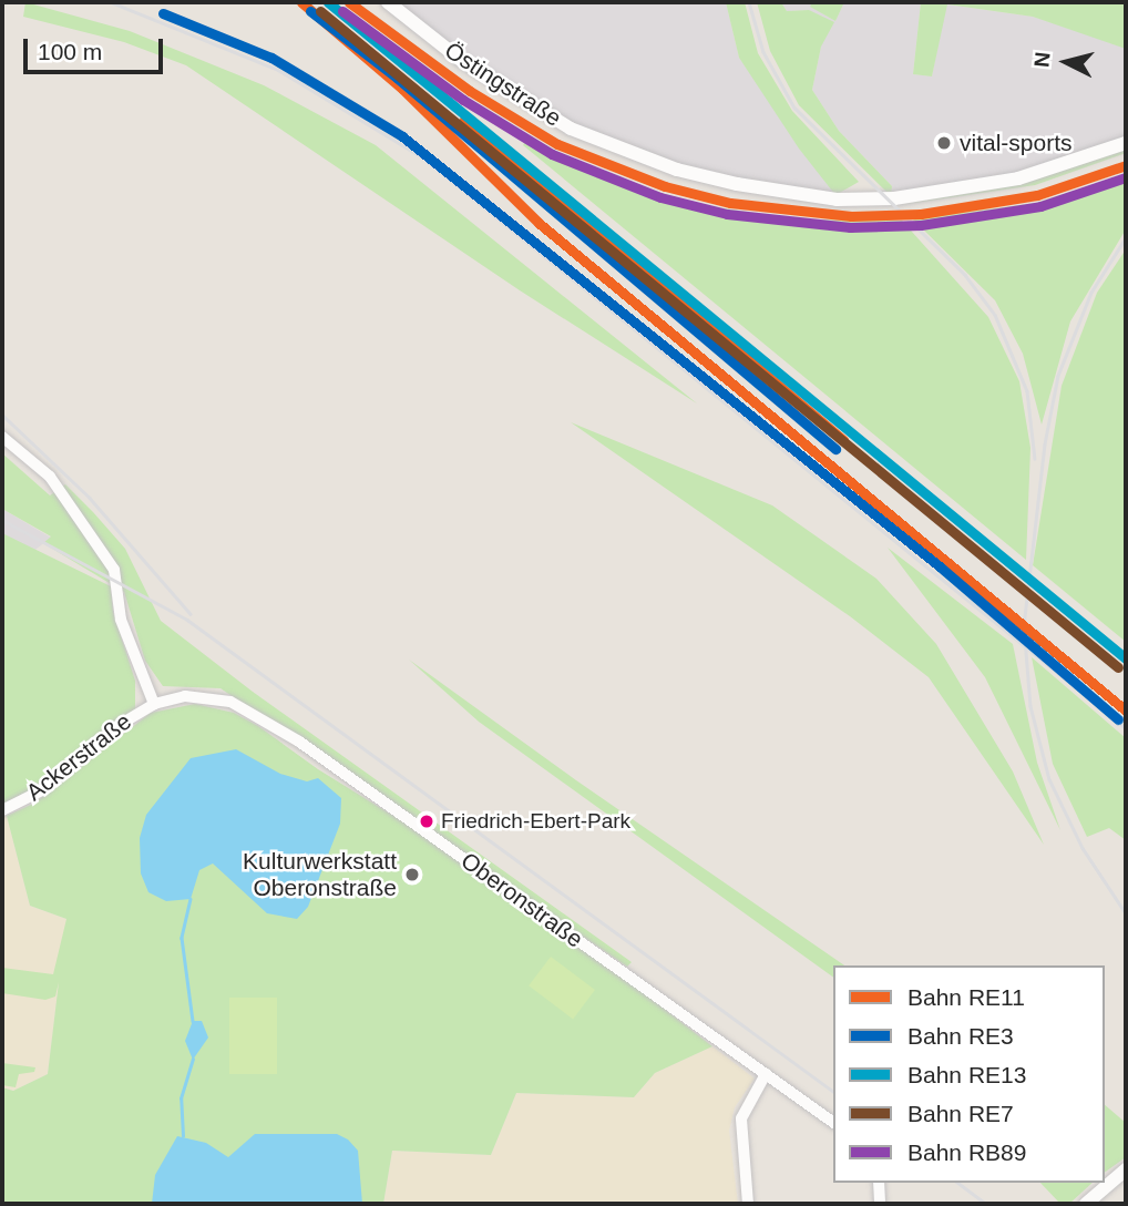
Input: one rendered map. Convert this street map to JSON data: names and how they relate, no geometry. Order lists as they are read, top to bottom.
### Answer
{
  "streets": {
    "street": ["Östingstraße", "Ackerstraße", "Oberonstraße"]
  },
  "crossings": [
    ["Ackerstraße", "Oberonstraße"]
  ],
  "places": ["vital-sports", "Friedrich-Ebert-Park", "Kulturwerkstatt Oberonstraße"],
  "lines": [
    "rail line RE11",
    "rail line RE13",
    "rail line RE3",
    "rail line RE7",
    "rail line RB89"
  ],
  "legend": [
    "Bahn RE11",
    "Bahn RE3",
    "Bahn RE13",
    "Bahn RE7",
    "Bahn RB89"
  ],
  "scale_bar": "100 m",
  "north": "left"
}
